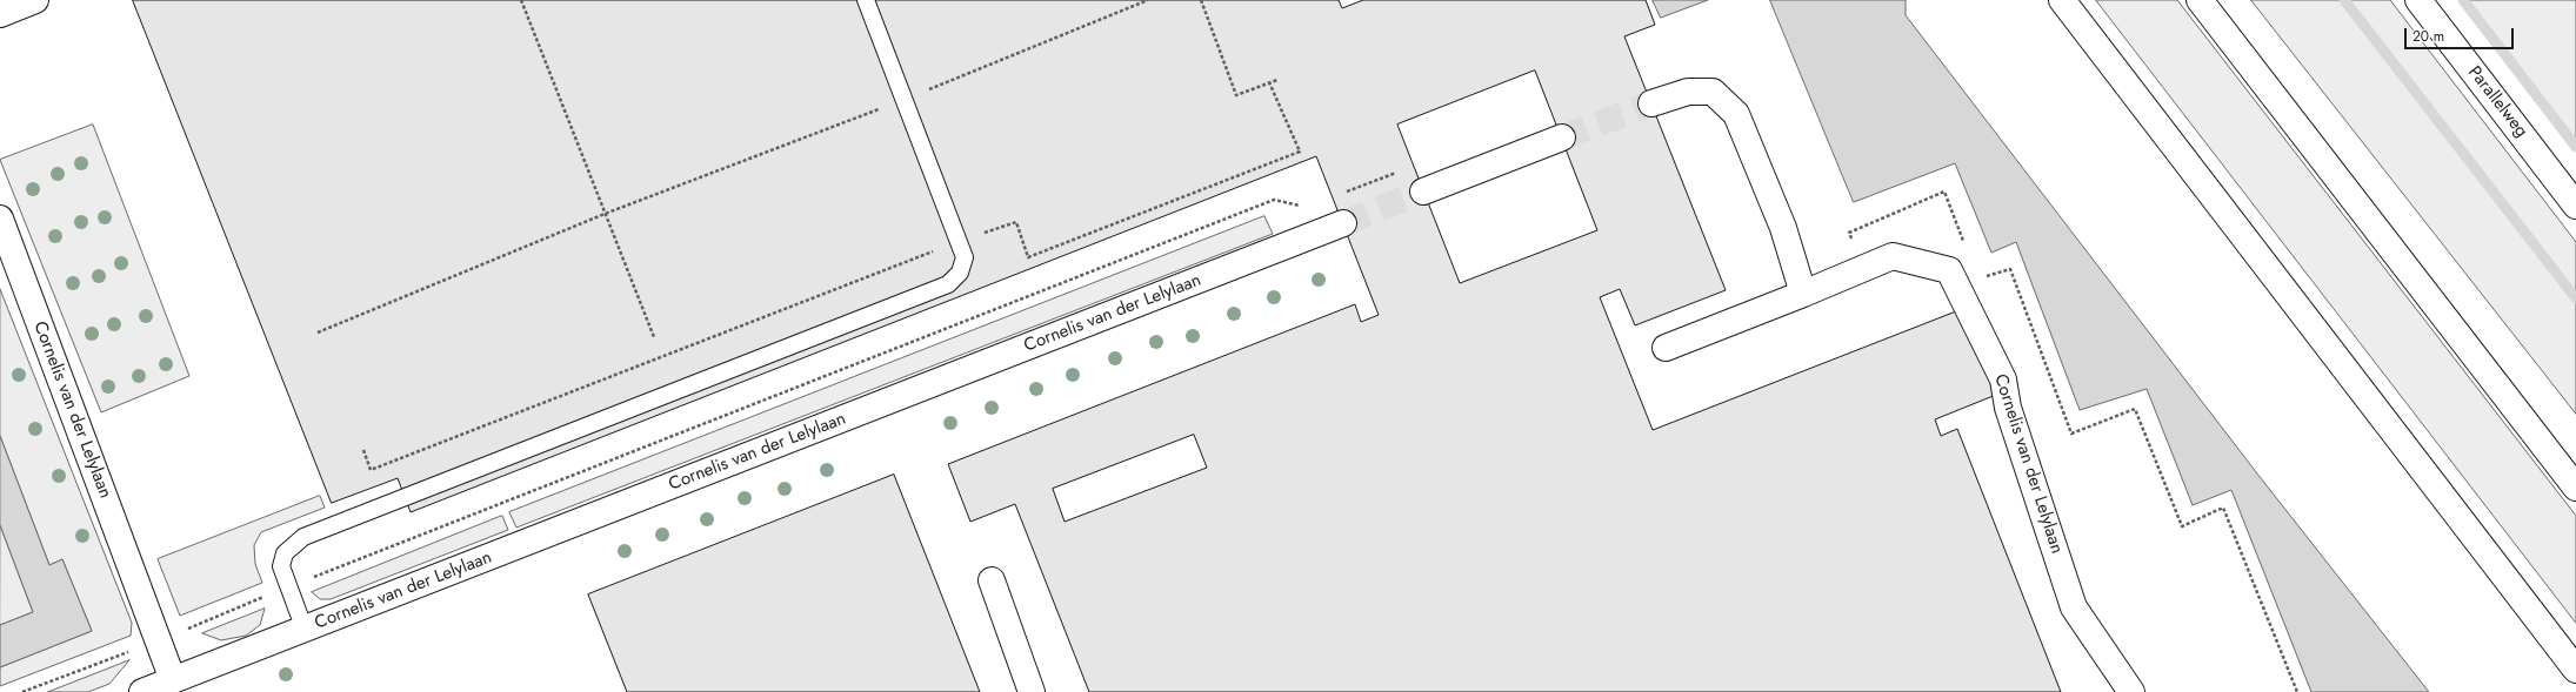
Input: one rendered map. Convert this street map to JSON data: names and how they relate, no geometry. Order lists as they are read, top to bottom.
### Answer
{
  "streets": {
    "main road": ["Parallelweg", "Cornelis van der Lelylaan"]
  },
  "scale_bar": "20 m"
}
